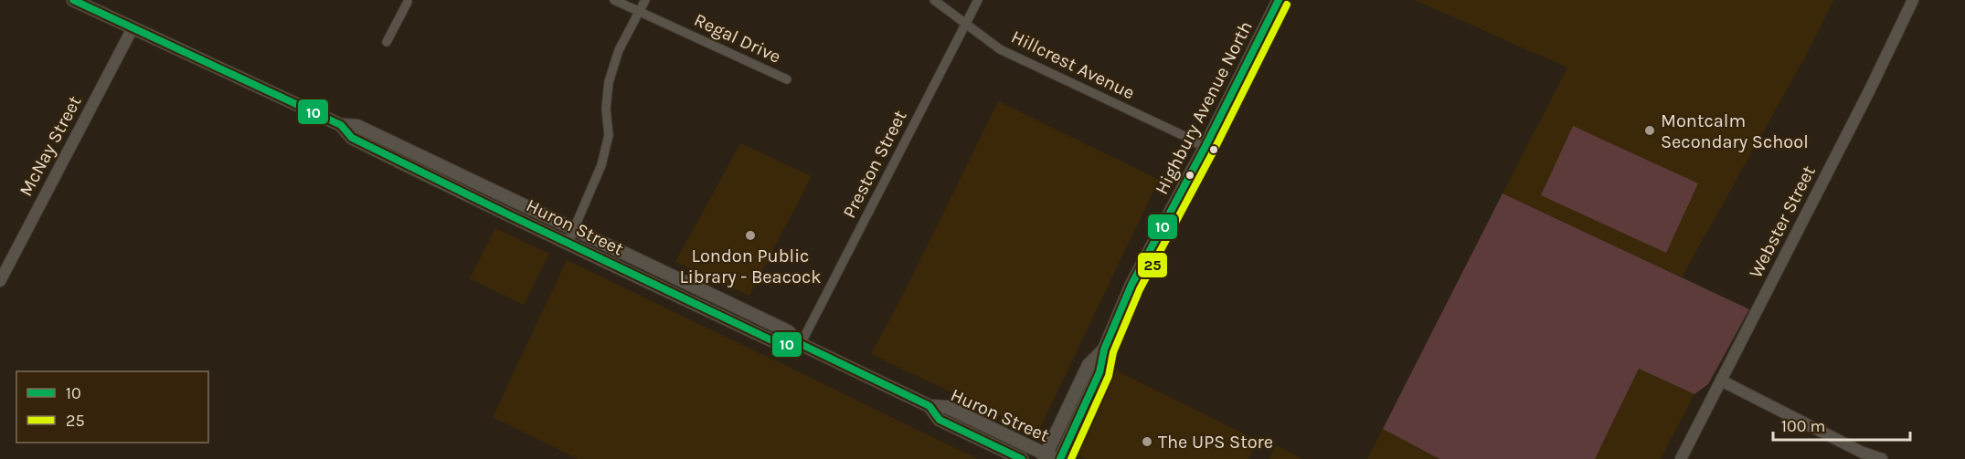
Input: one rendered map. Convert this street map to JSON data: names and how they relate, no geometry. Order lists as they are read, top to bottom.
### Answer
{
  "streets": {
    "main road": ["Highbury Avenue North", "Huron Street"],
    "street": [
      "Regal Drive",
      "Hillcrest Avenue",
      "McNay Street",
      "Preston Street",
      "Webster Street"
    ]
  },
  "crossings": [
    ["Hillcrest Avenue", "Highbury Avenue North"],
    ["Hillcrest Avenue", "Preston Street"],
    ["Highbury Avenue North", "Huron Street"],
    ["McNay Street", "Huron Street"],
    ["Preston Street", "Huron Street"]
  ],
  "places": ["Montcalm Secondary School", "London Public Library - Beacock", "The UPS Store"],
  "lines": ["transit line 10", "transit line 25"],
  "legend": ["10", "25"],
  "scale_bar": "100 m"
}
